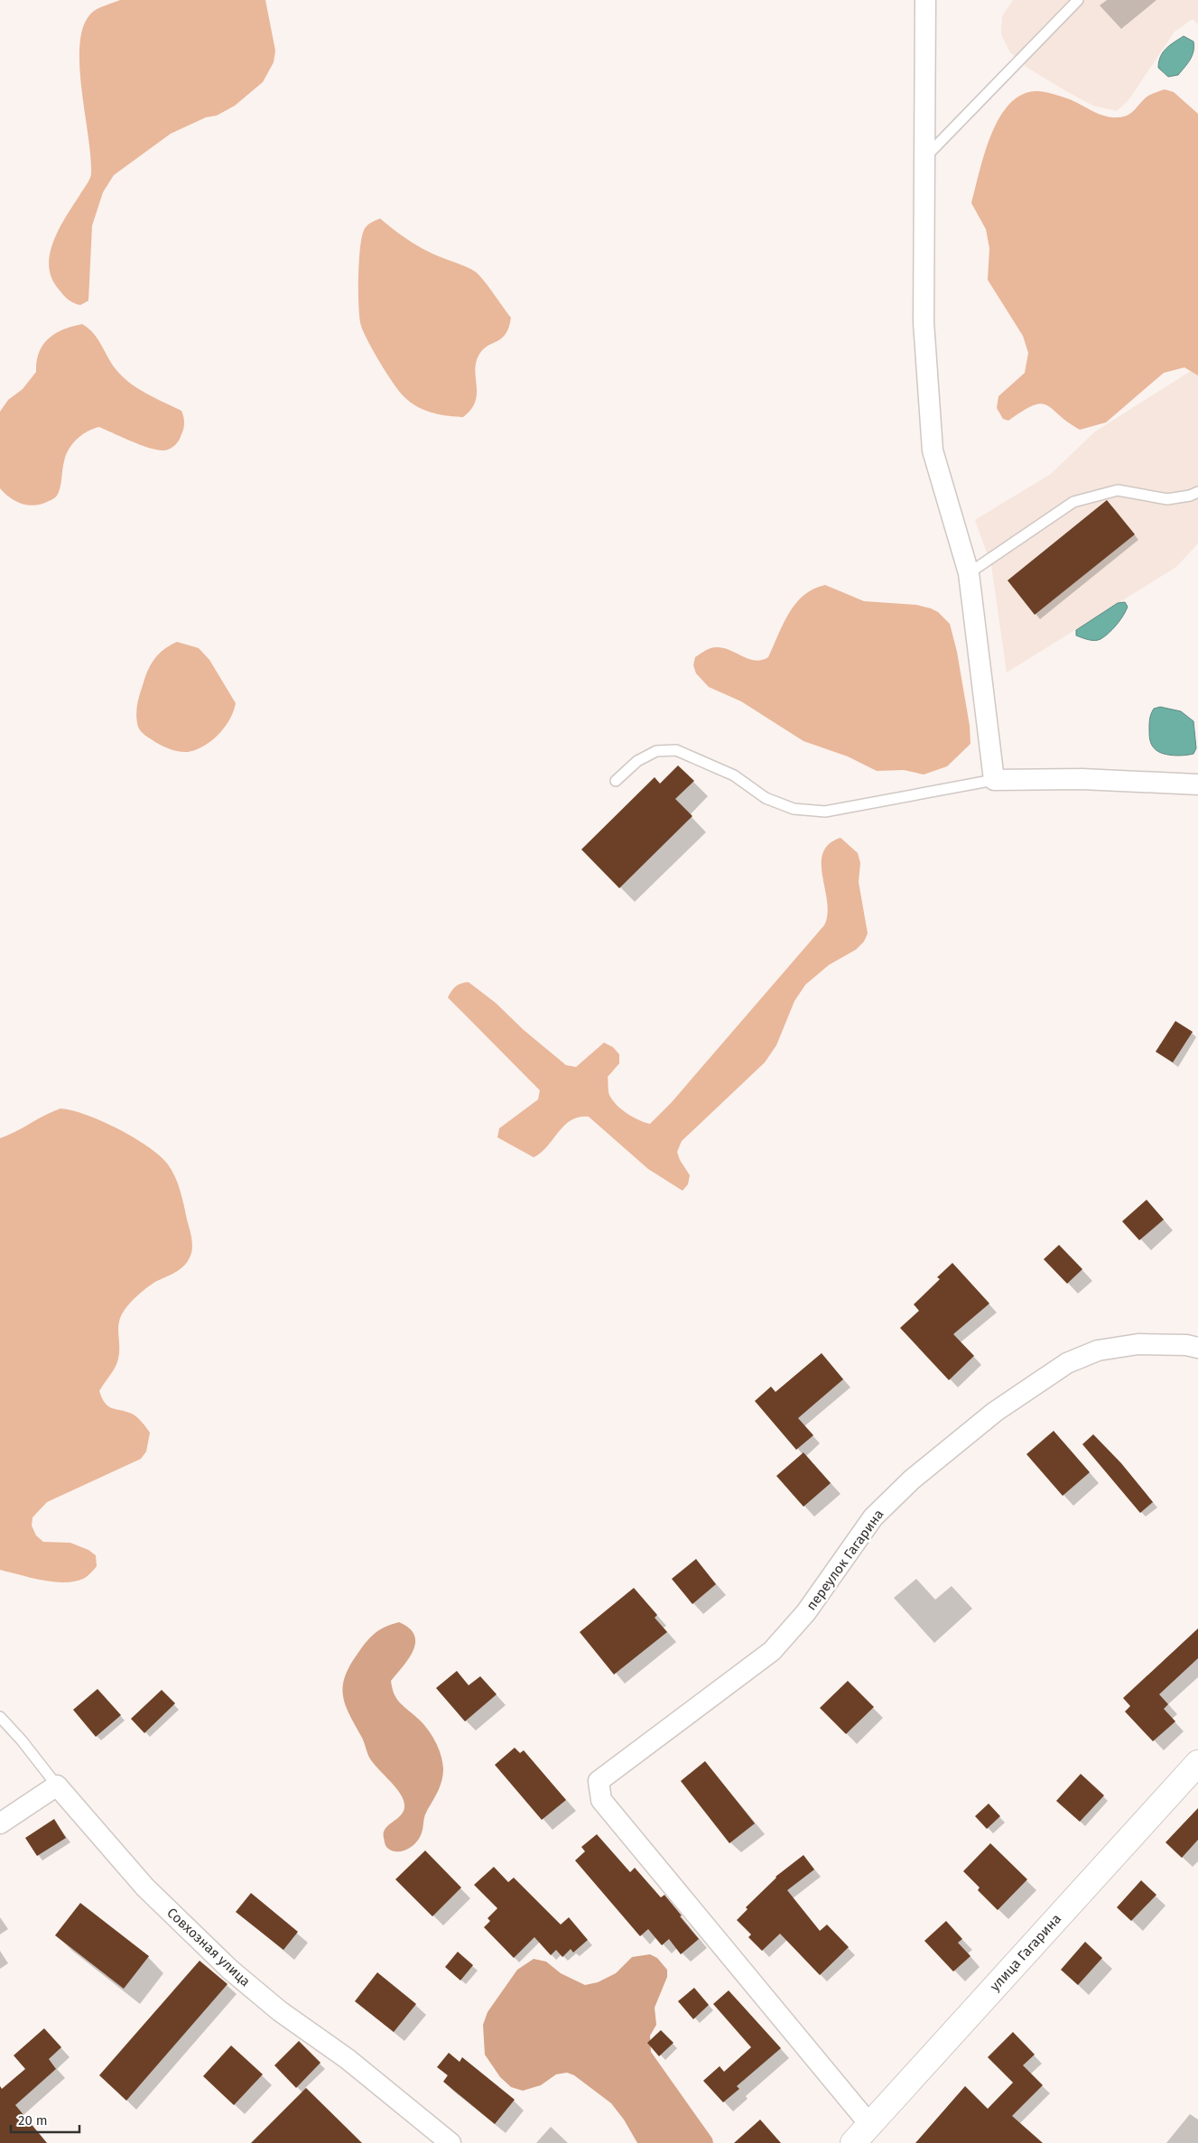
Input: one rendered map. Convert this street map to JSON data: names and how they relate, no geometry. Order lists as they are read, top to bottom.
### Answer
{
  "streets": {
    "main road": ["улица Гагарина"],
    "street": ["переулок Гагарина", "Совхозная улица"]
  },
  "crossings": [
    ["переулок Гагарина", "улица Гагарина"]
  ],
  "scale_bar": "20 m"
}
